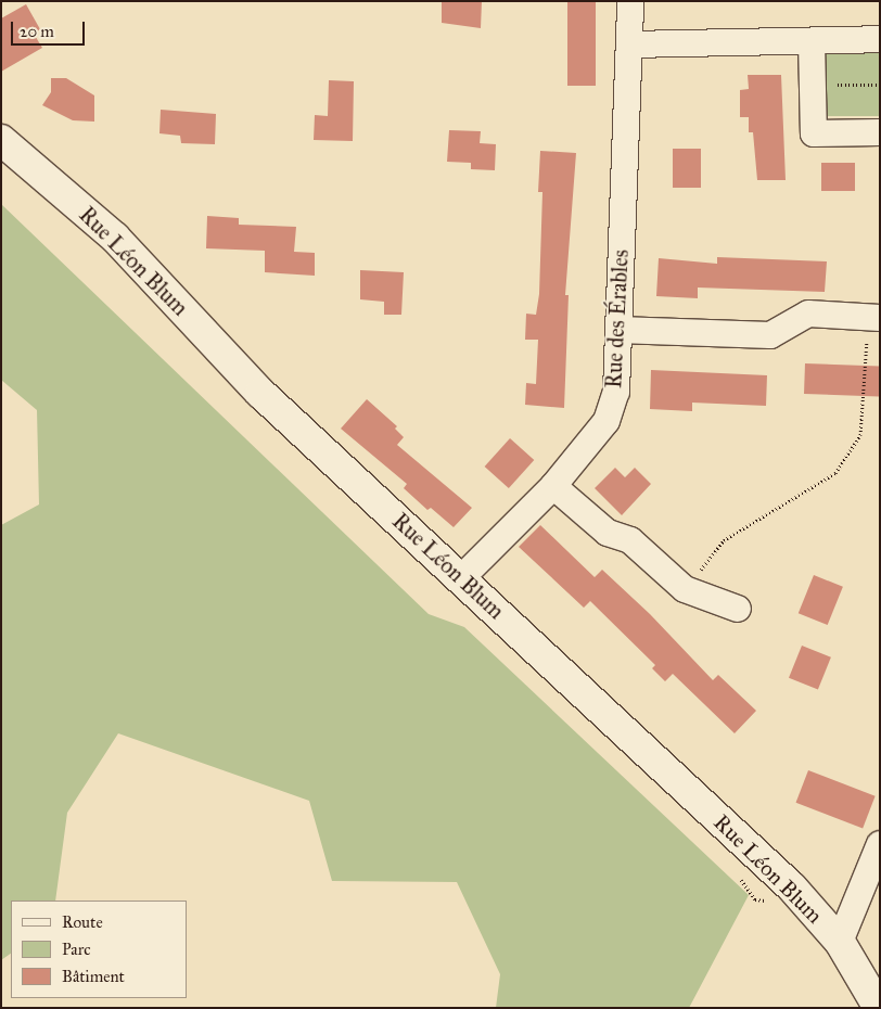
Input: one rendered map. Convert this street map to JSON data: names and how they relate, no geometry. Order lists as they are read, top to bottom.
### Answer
{
  "streets": {
    "street": ["Rue Léon Blum", "Rue des Érables"]
  },
  "crossings": [
    ["Rue Léon Blum", "Rue des Érables"]
  ],
  "legend": ["Route", "Parc", "Bâtiment"],
  "scale_bar": "20 m"
}
